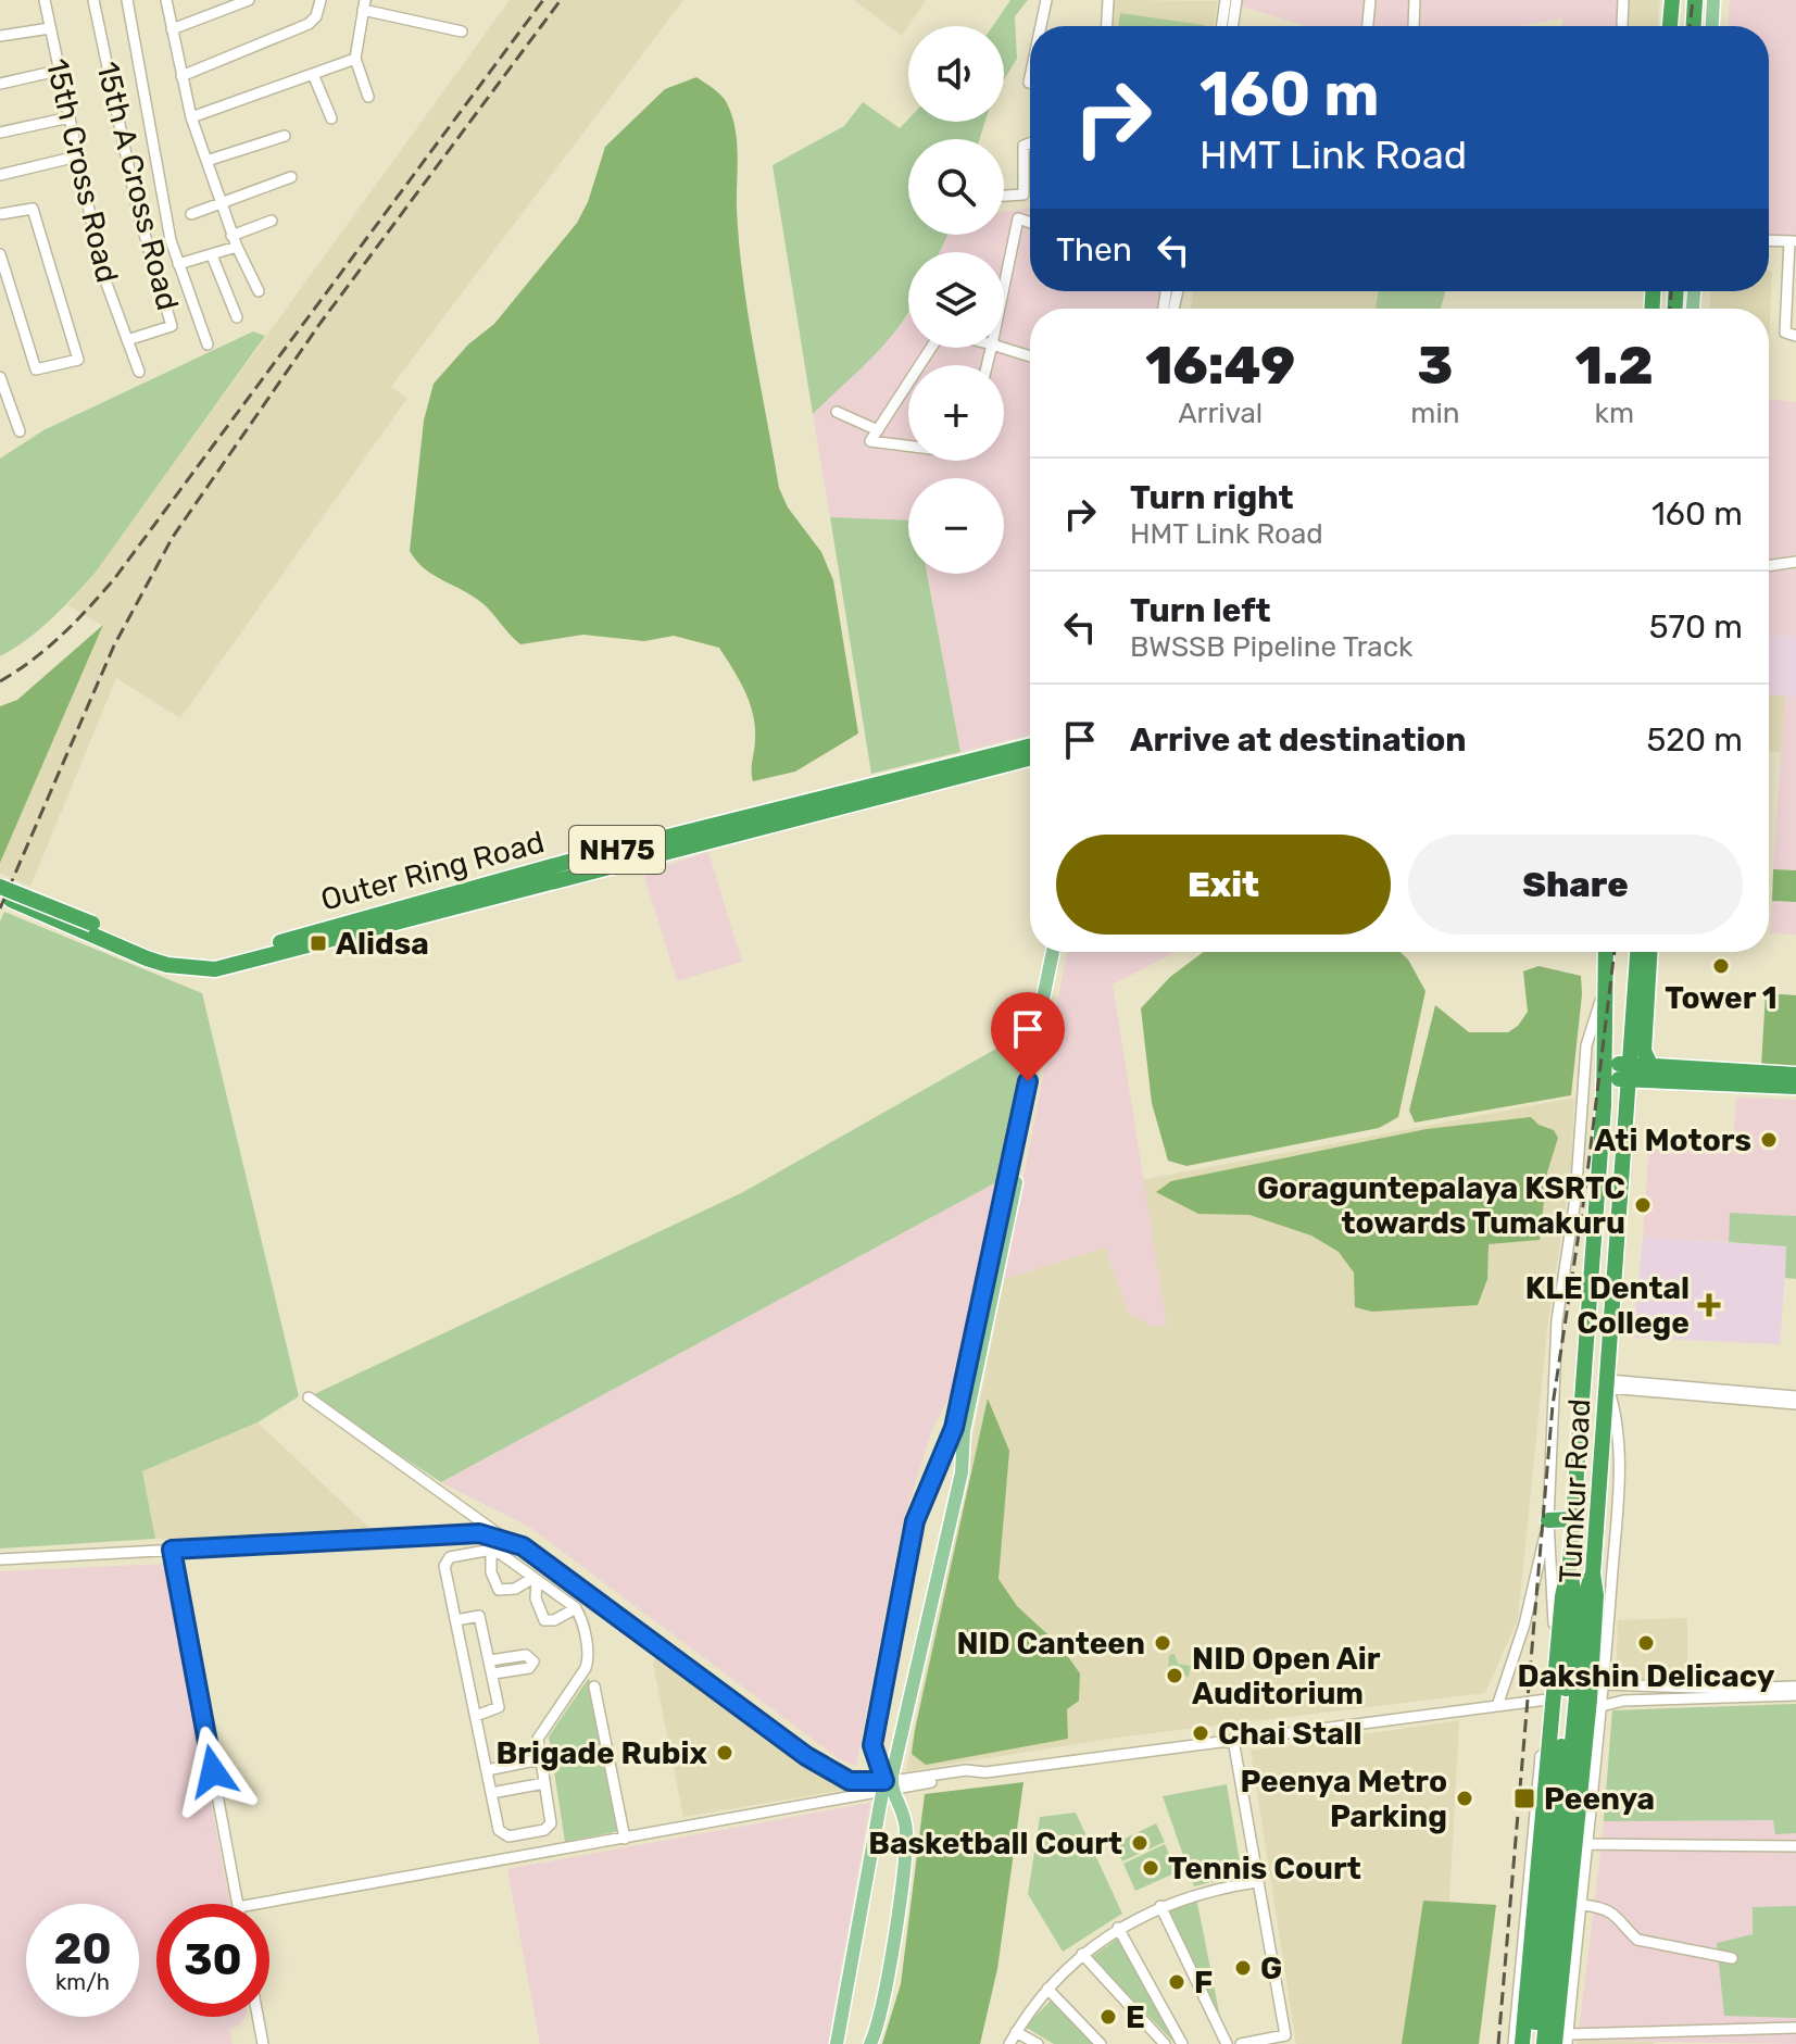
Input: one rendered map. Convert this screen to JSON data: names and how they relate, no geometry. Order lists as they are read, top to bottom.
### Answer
{
  "streets": {
    "highway": ["NH75", "Outer Ring Road", "Tumkur Road"],
    "street": ["15th Cross Road", "15th A Cross Road"]
  },
  "crossings": [
    ["15th Cross Road", "15th A Cross Road"]
  ],
  "places": {
    "transit": ["Alidsa", "Peenya"],
    "other": [
      "Tower 1",
      "Ati Motors",
      "Goraguntepalaya KSRTC towards Tumakuru",
      "NID Canteen",
      "Dakshin Delicacy",
      "NID Open Air Auditorium",
      "Chai Stall",
      "Brigade Rubix",
      "Peenya Metro Parking",
      "Basketball Court",
      "Tennis Court",
      "G",
      "F",
      "E"
    ],
    "health": ["KLE Dental College"]
  },
  "page": {
    "map_buttons": ["+", "−"],
    "turn": ["160 m", "HMT Link Road"],
    "then": "Then",
    "eta": [
      "16:49",
      "Arrival",
      "3",
      "min",
      "1.2",
      "km"
    ],
    "list": [
      {
        "name": "Turn right",
        "note": "HMT Link Road",
        "value": "160 m"
      },
      {
        "name": "Turn left",
        "note": "BWSSB Pipeline Track",
        "value": "570 m"
      },
      {
        "name": "Arrive at destination",
        "value": "520 m"
      }
    ],
    "buttons": ["Exit", "Share"],
    "speed": "20 km/h",
    "limit": "30"
  }
}
